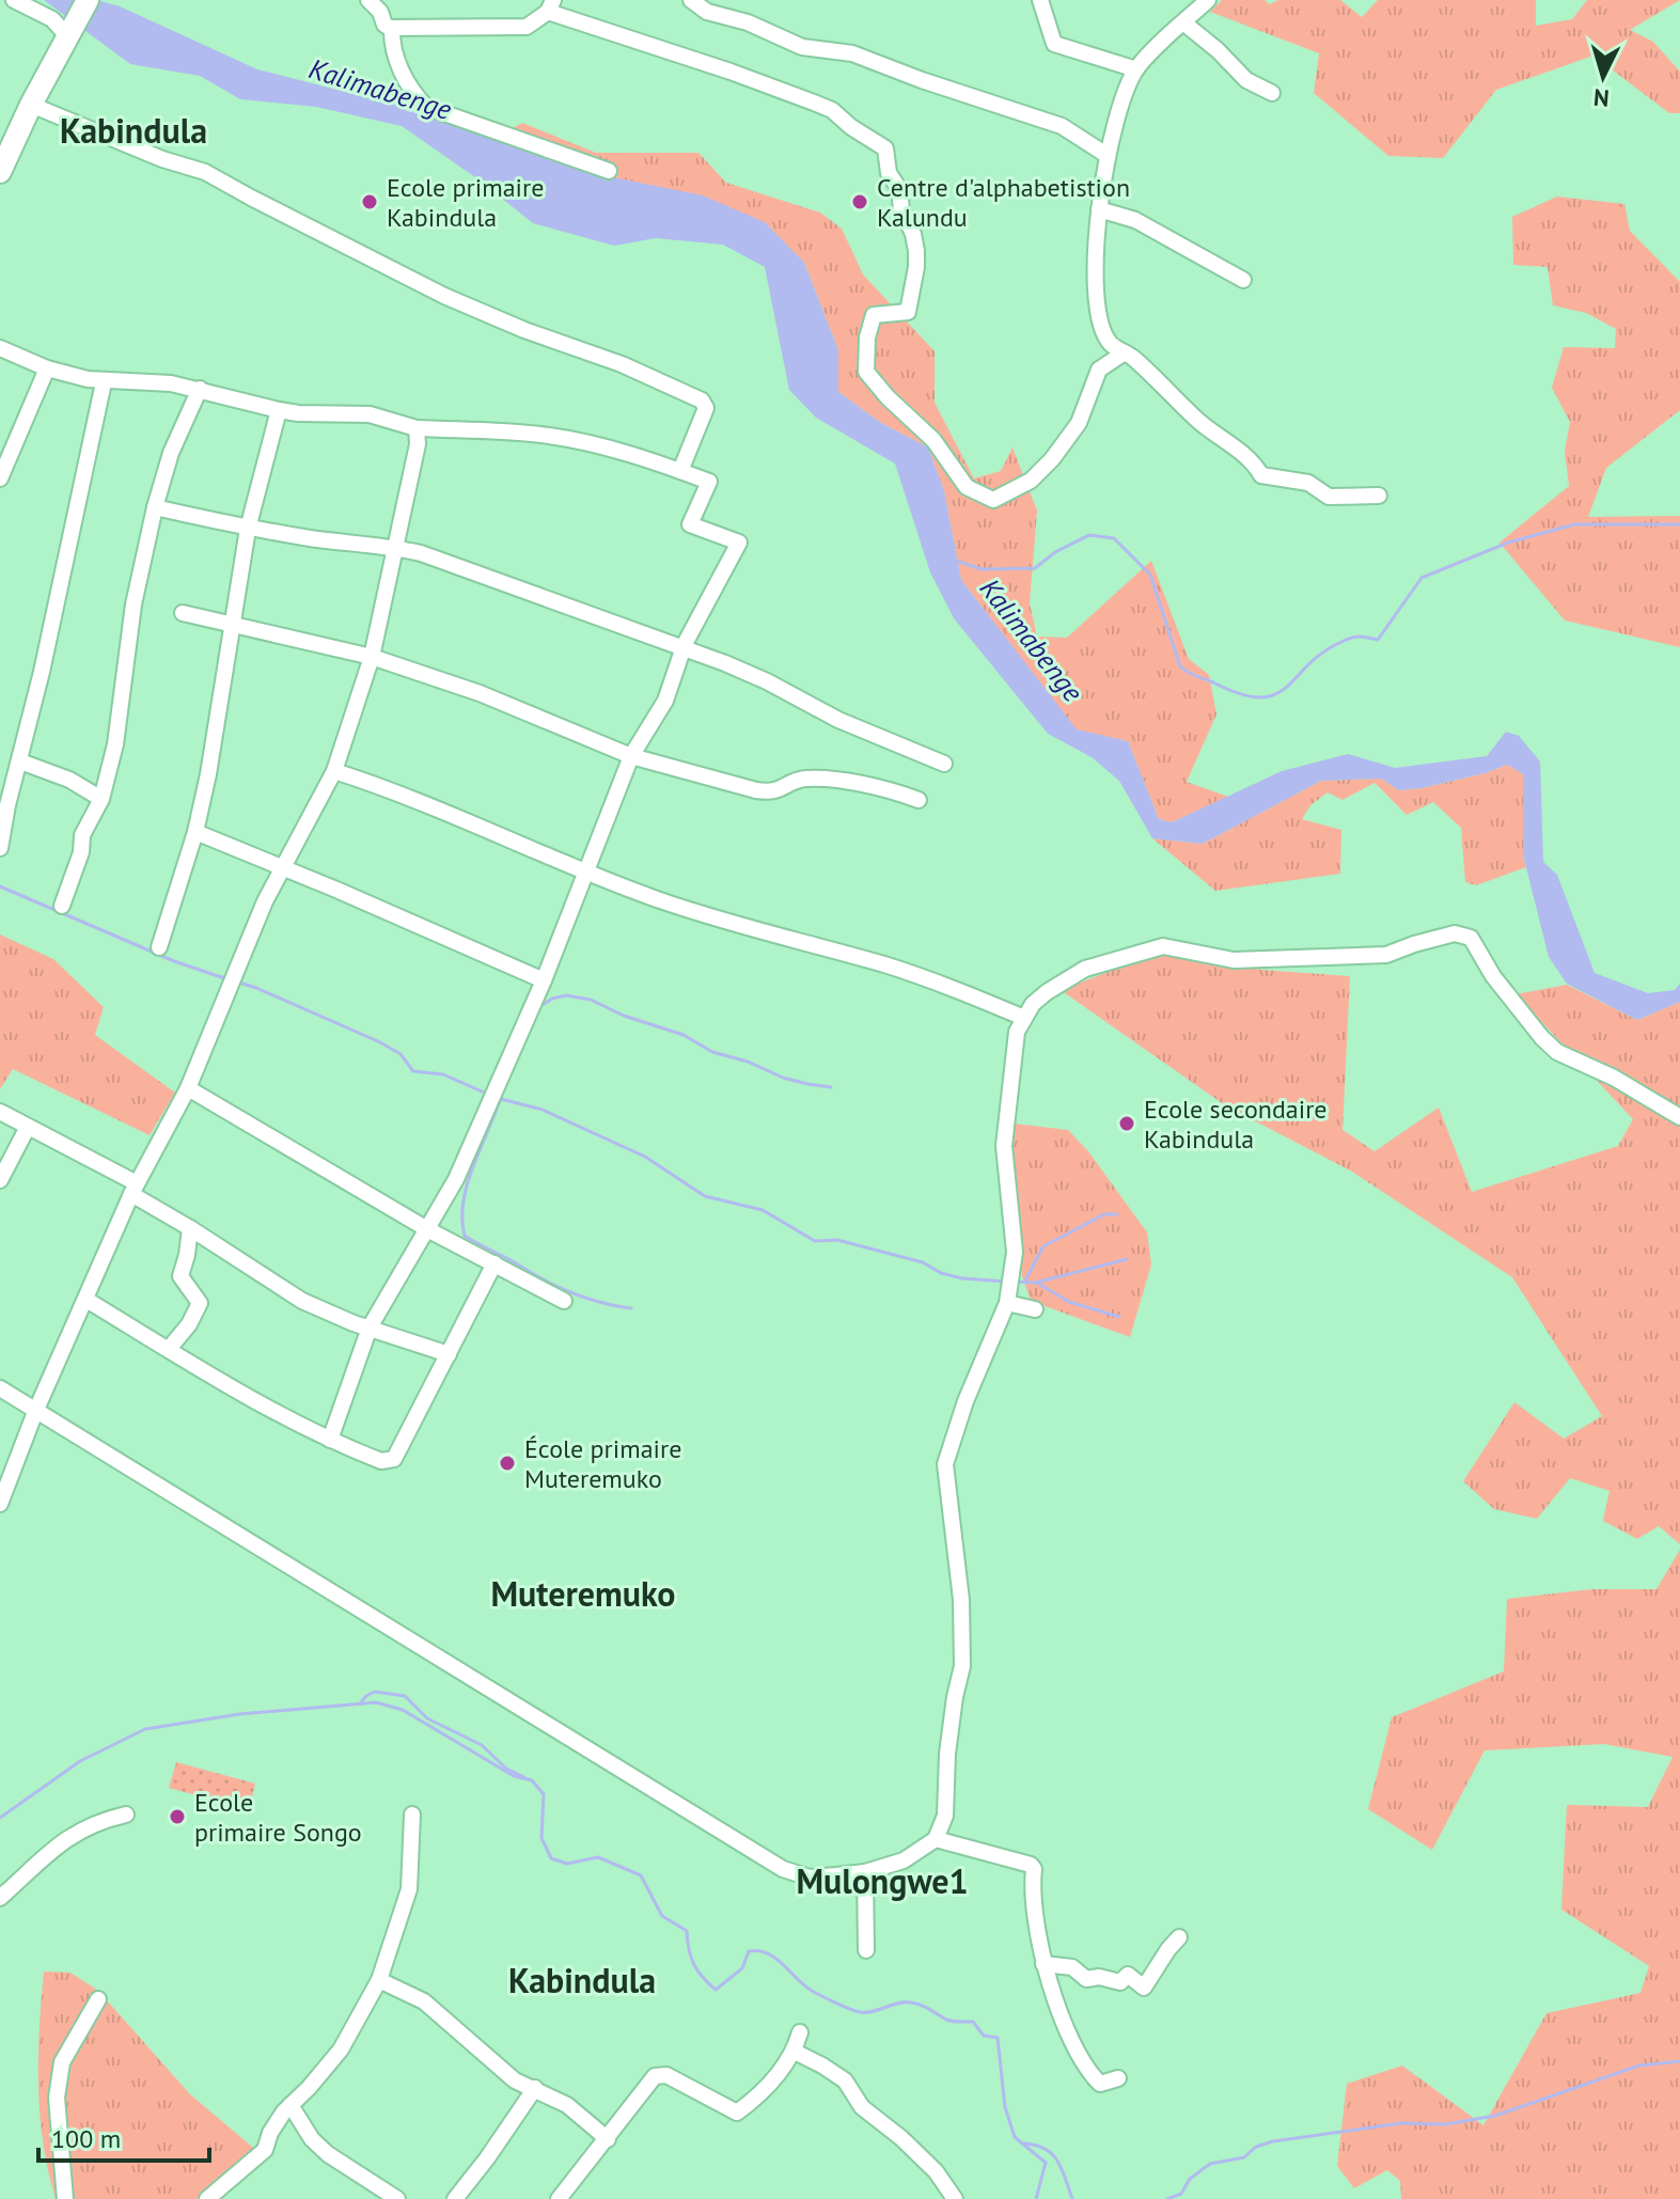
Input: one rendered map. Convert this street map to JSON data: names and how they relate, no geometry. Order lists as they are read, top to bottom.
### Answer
{
  "districts": [
    "Kabindula",
    "Muteremuko",
    "Mulongwe1",
    "Kabindula"
  ],
  "water": ["Kalimabenge"],
  "places": [
    "Ecole primaire Kabindula",
    "Centre d'alphabetistion Kalundu",
    "Ecole secondaire Kabindula",
    "École primaire Muteremuko",
    "Ecole primaire Songo"
  ],
  "scale_bar": "100 m",
  "north": "bottom"
}
